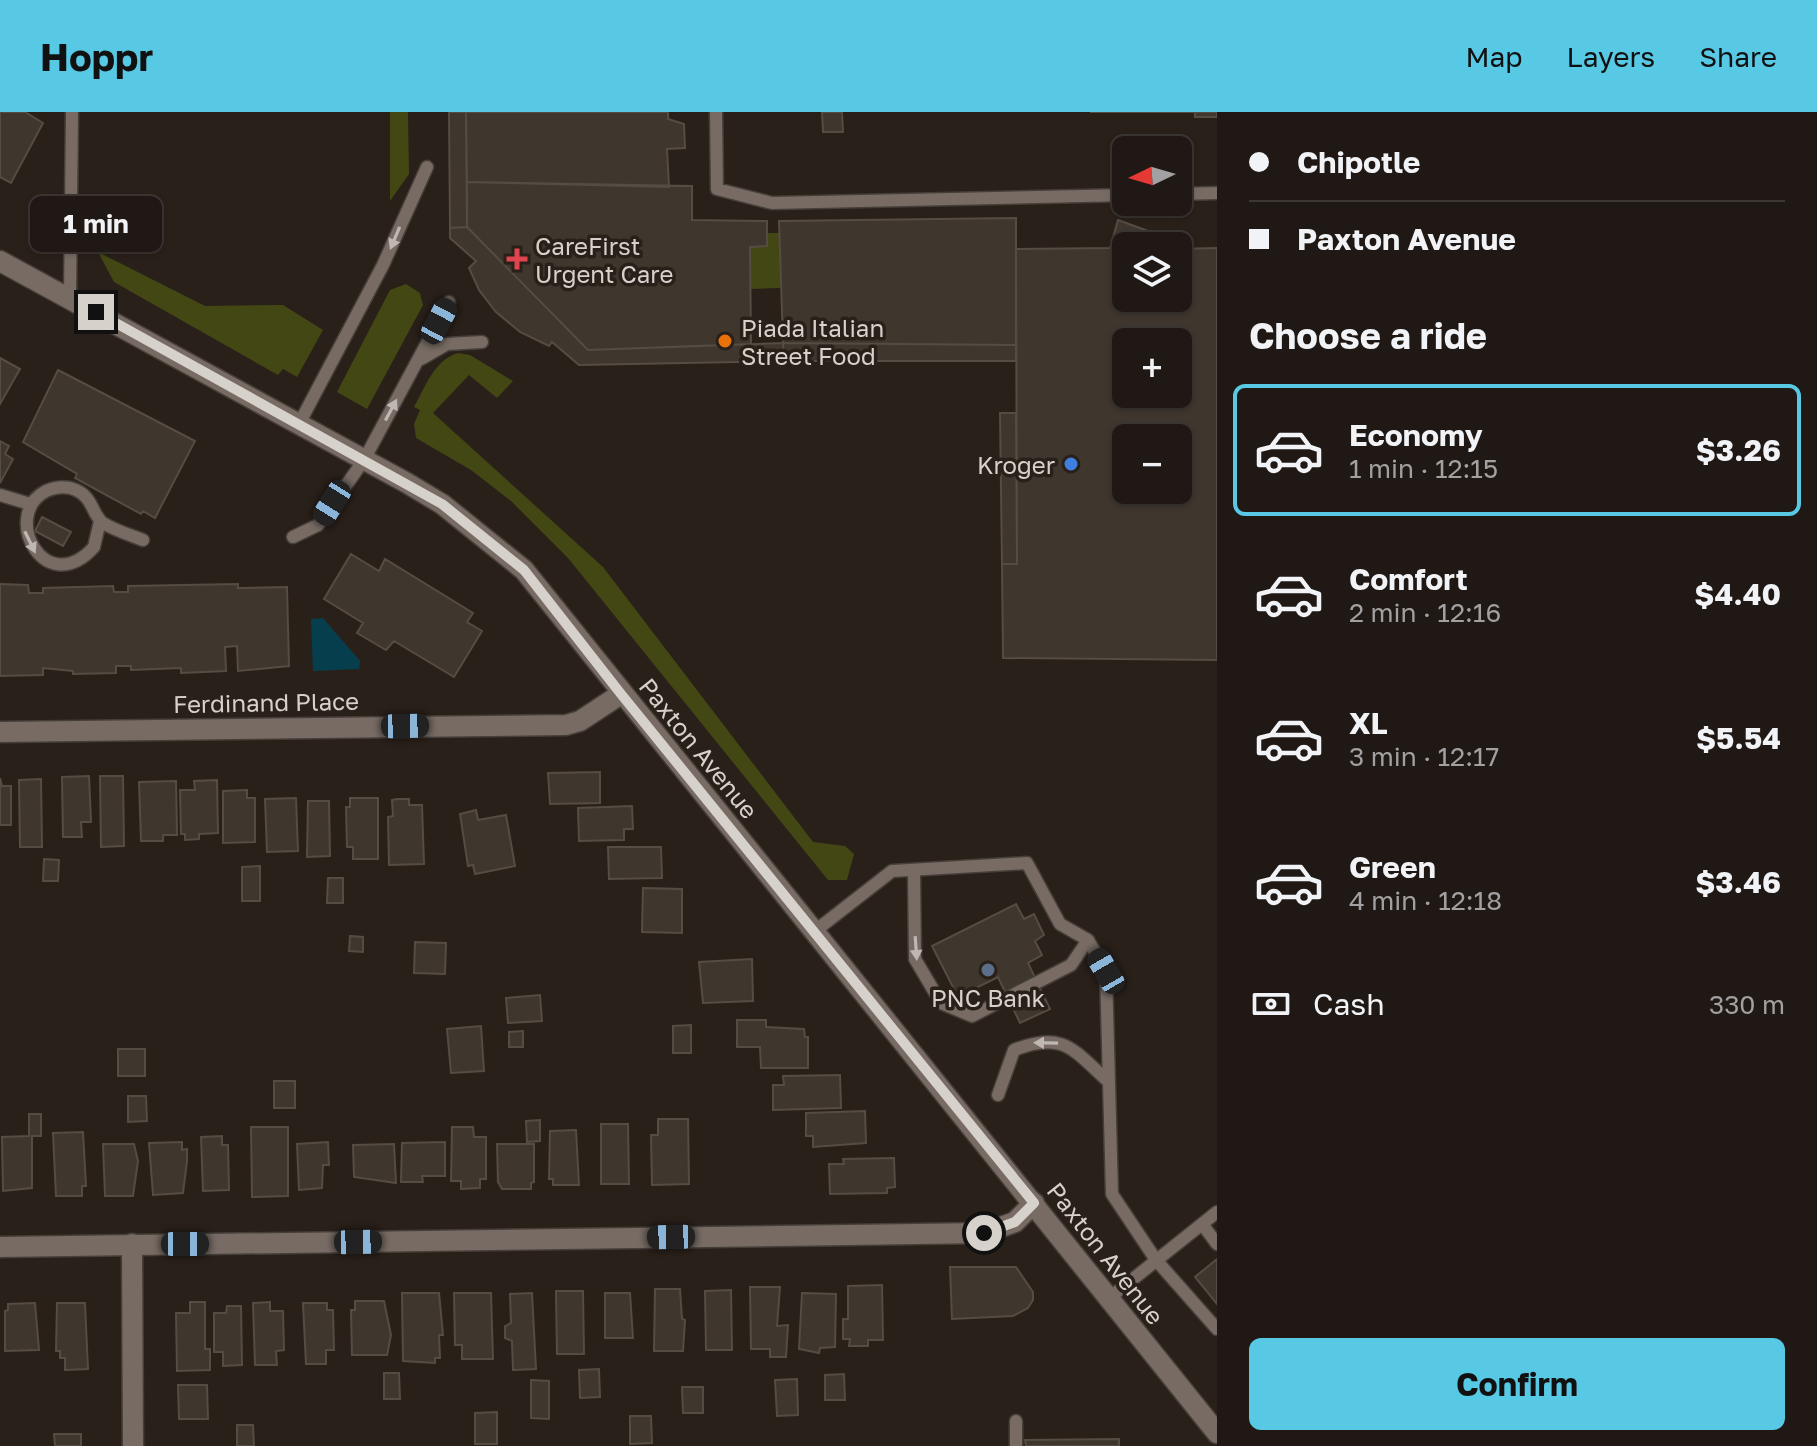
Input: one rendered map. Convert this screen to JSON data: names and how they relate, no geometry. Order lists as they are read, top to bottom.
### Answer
{
  "streets": {
    "street": ["Ferdinand Place", "Paxton Avenue"]
  },
  "crossings": [
    ["Ferdinand Place", "Paxton Avenue"]
  ],
  "places": {
    "health": ["CareFirst Urgent Care"],
    "other": ["Piada Italian Street Food", "Kroger", "PNC Bank"]
  },
  "north": "left",
  "page": {
    "header": "Hoppr",
    "nav": ["Map", "Layers", "Share"],
    "banner": ["Chipotle", "Paxton Avenue"],
    "map_buttons": ["+", "−"],
    "bubble": "1 min",
    "heading": "Choose a ride",
    "list": [
      {
        "name": "Economy",
        "note": "1 min · 12:15",
        "value": "$3.26"
      },
      {
        "name": "Comfort",
        "note": "2 min · 12:16",
        "value": "$4.40"
      },
      {
        "name": "XL",
        "note": "3 min · 12:17",
        "value": "$5.54"
      },
      {
        "name": "Green",
        "note": "4 min · 12:18",
        "value": "$3.46"
      }
    ],
    "pay": ["Cash", "330 m"],
    "buttons": "Confirm"
  }
}
